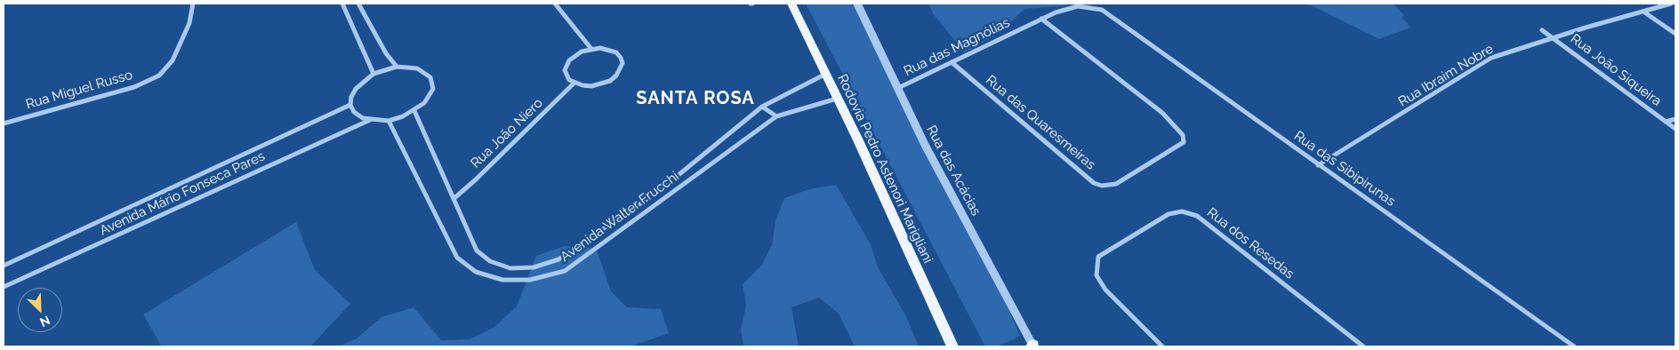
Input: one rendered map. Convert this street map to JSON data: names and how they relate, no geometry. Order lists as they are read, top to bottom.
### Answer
{
  "streets": {
    "main road": ["Rodovia Pedro Astenori Marigliani"],
    "street": [
      "Rua das Magnólias",
      "Rua João Siqueira",
      "Rua Ibraim Nobre",
      "Rua Miguel Russo",
      "Rua das Quaresmeiras",
      "Rua João Niero",
      "Rua das Sibipirunas",
      "Rua das Acácias",
      "Avenida Mário Fonseca Pares",
      "Avenida Walter Frucchi",
      "Rua dos Resedas"
    ]
  },
  "crossings": [
    ["Rua das Magnólias", "Rua das Quaresmeiras"],
    ["Rua das Magnólias", "Rua das Sibipirunas"],
    ["Rua das Magnólias", "Rua das Acácias"],
    ["Rua João Siqueira", "Rua Ibraim Nobre"],
    ["Rua Ibraim Nobre", "Rua das Sibipirunas"],
    ["Rua João Niero", "Avenida Walter Frucchi"],
    ["Rodovia Pedro Astenori Marigliani", "Avenida Walter Frucchi"],
    ["Avenida Mário Fonseca Pares", "Avenida Walter Frucchi"]
  ],
  "districts": ["SANTA ROSA"],
  "north": "bottom right"
}
